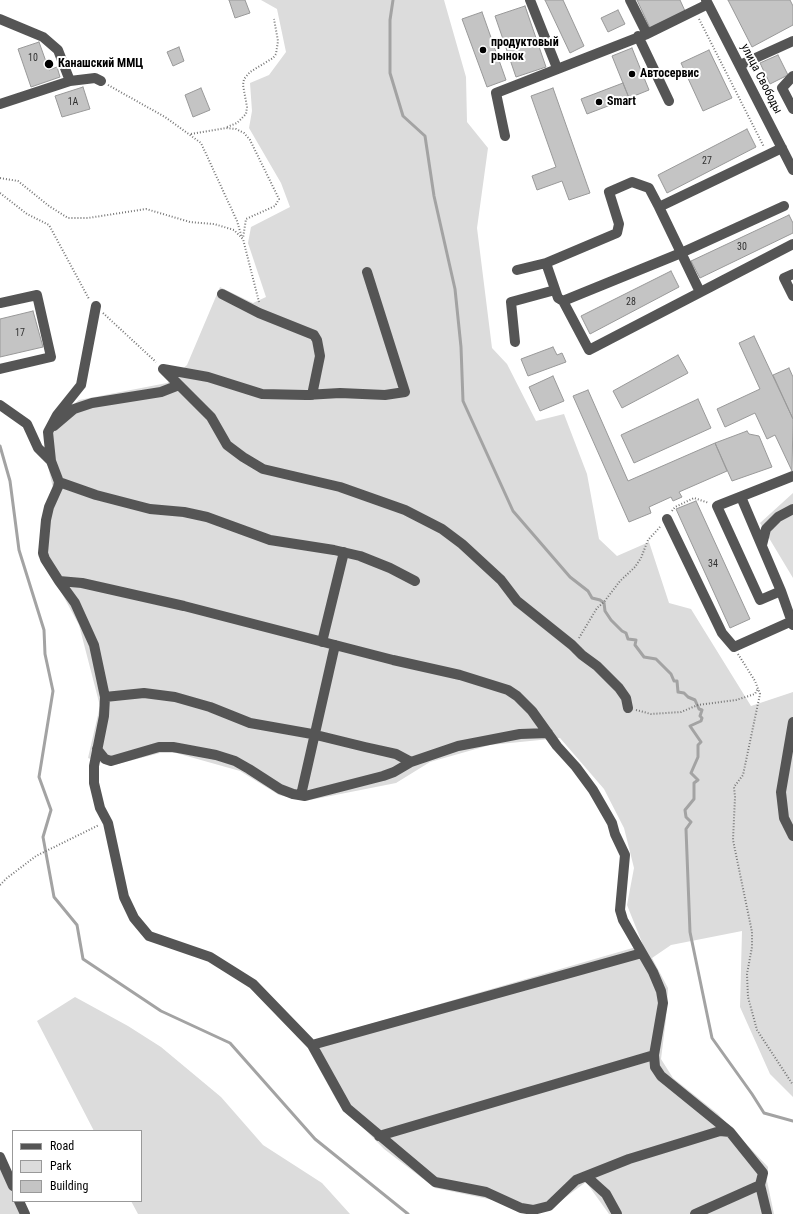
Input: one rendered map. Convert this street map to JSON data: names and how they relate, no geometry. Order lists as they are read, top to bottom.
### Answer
{
  "streets": {
    "street": ["улица Свободы"]
  },
  "places": [
    "продуктовый рынок",
    "Канашский ММЦ",
    "Автосервис",
    "Smart"
  ],
  "house_numbers": [
    "10",
    "1А",
    "27",
    "30",
    "28",
    "17",
    "34"
  ],
  "legend": ["Road", "Park", "Building"]
}
